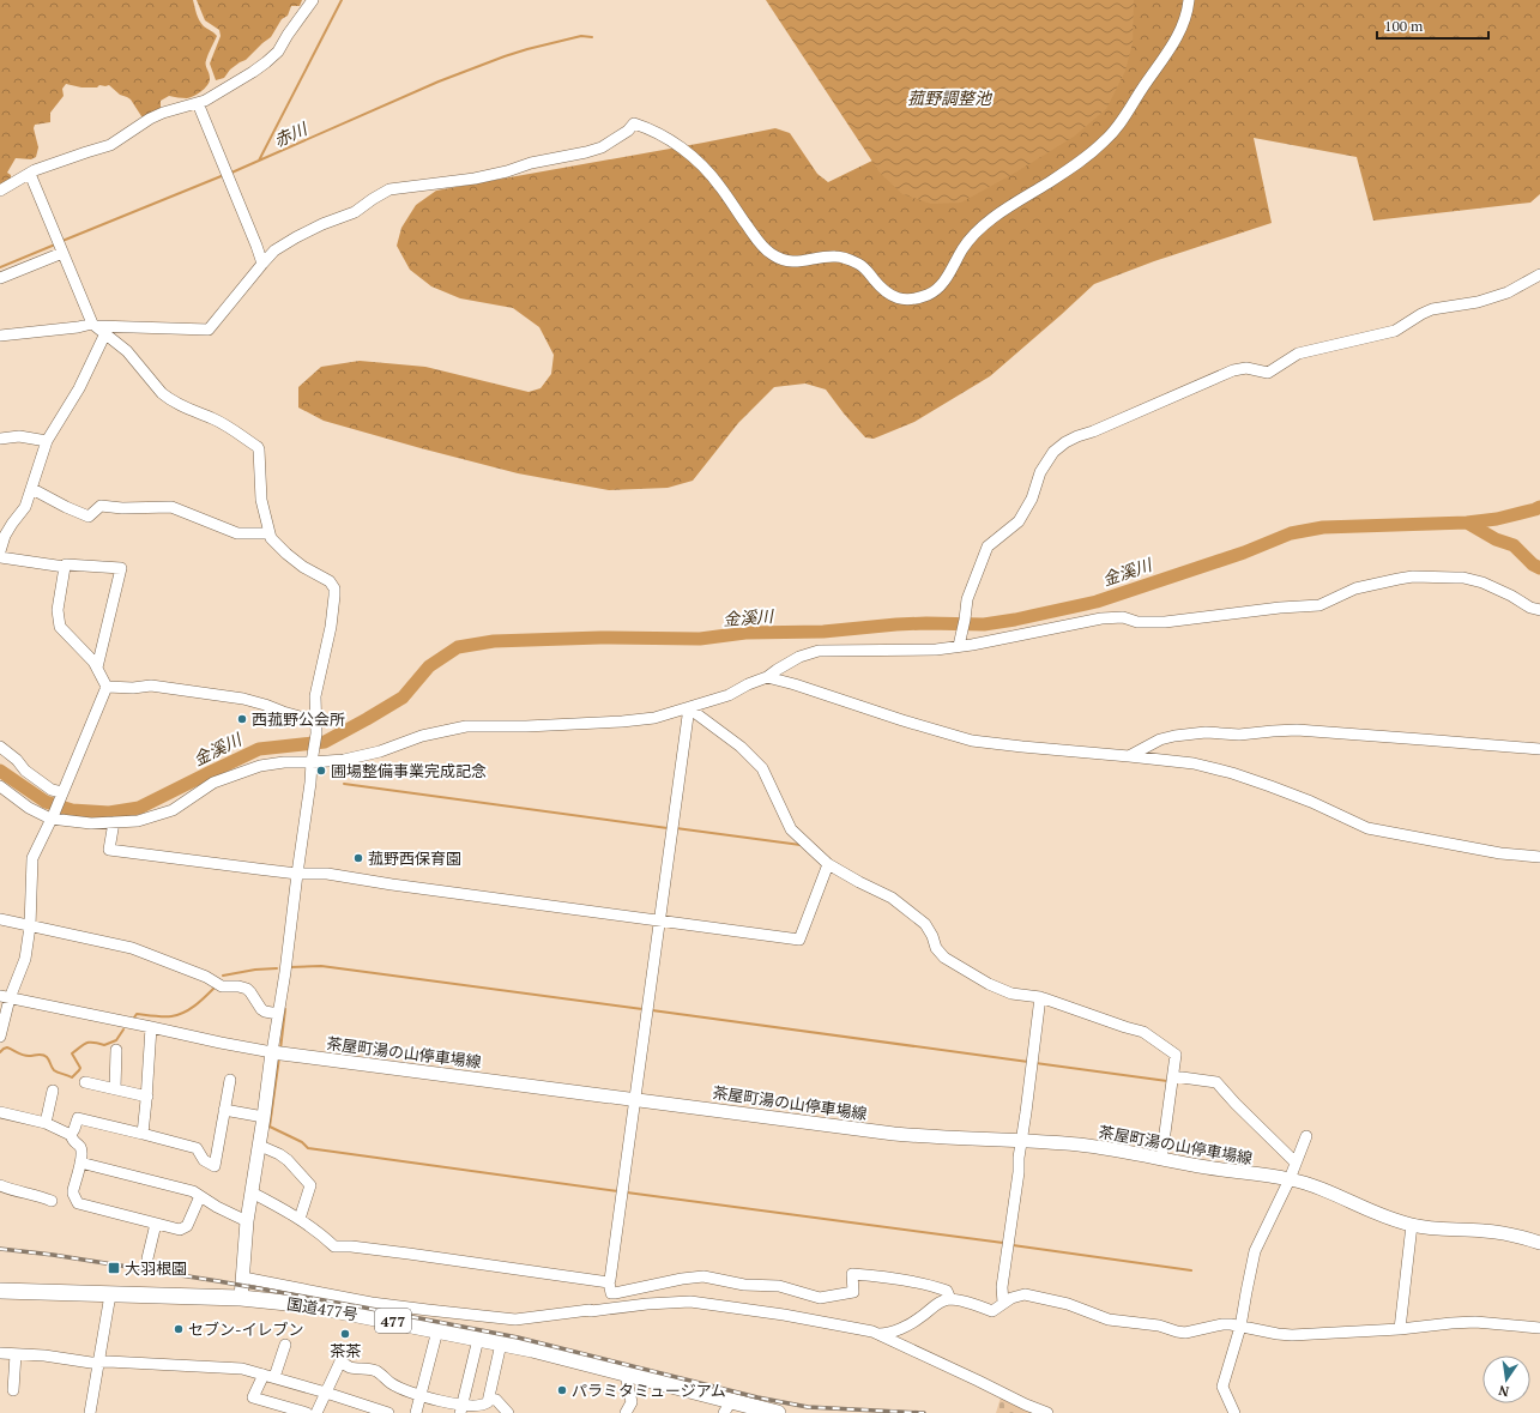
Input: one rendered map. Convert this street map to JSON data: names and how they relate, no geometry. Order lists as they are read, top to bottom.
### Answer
{
  "streets": {
    "highway": ["国道477号", "477"],
    "main road": ["茶屋町湯の山停車場線"]
  },
  "water": ["菰野調整池", "赤川", "金溪川"],
  "places": {
    "other": [
      "西菰野公会所",
      "圃場整備事業完成記念",
      "菰野西保育園",
      "セブン-イレブン",
      "茶茶",
      "パラミタミュージアム"
    ],
    "transit": ["大羽根園"]
  },
  "scale_bar": "100 m",
  "north": "bottom"
}
